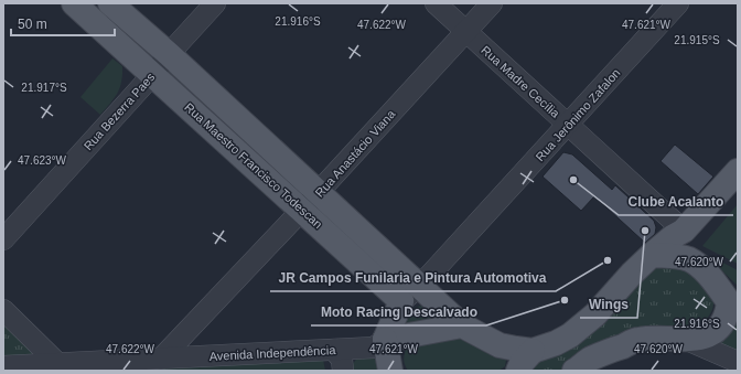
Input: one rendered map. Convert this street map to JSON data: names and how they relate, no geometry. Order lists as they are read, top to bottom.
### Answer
{
  "streets": {
    "main road": ["Rua Maestro Francisco Todescan", "Avenida Independência"],
    "street": [
      "Rua Madre Cecília",
      "Rua Bezerra Paes",
      "Rua Jerônimo Zafalon",
      "Rua Anastácio Viana"
    ]
  },
  "crossings": [
    ["Rua Madre Cecília", "Rua Jerônimo Zafalon"],
    ["Rua Madre Cecília", "Rua Anastácio Viana"],
    ["Rua Bezerra Paes", "Rua Maestro Francisco Todescan"],
    ["Rua Jerônimo Zafalon", "Rua Maestro Francisco Todescan"],
    ["Rua Anastácio Viana", "Rua Maestro Francisco Todescan"],
    ["Rua Anastácio Viana", "Avenida Independência"],
    ["Rua Maestro Francisco Todescan", "Avenida Independência"]
  ],
  "places": [
    "Clube Acalanto",
    "Wings",
    "JR Campos Funilaria e Pintura Automotiva",
    "Moto Racing Descalvado"
  ],
  "scale_bar": "50 m",
  "coordinates": [
    "21.916°S",
    "47.622°W",
    "47.621°W",
    "21.915°S",
    "21.917°S",
    "47.623°W",
    "47.620°W"
  ]
}
